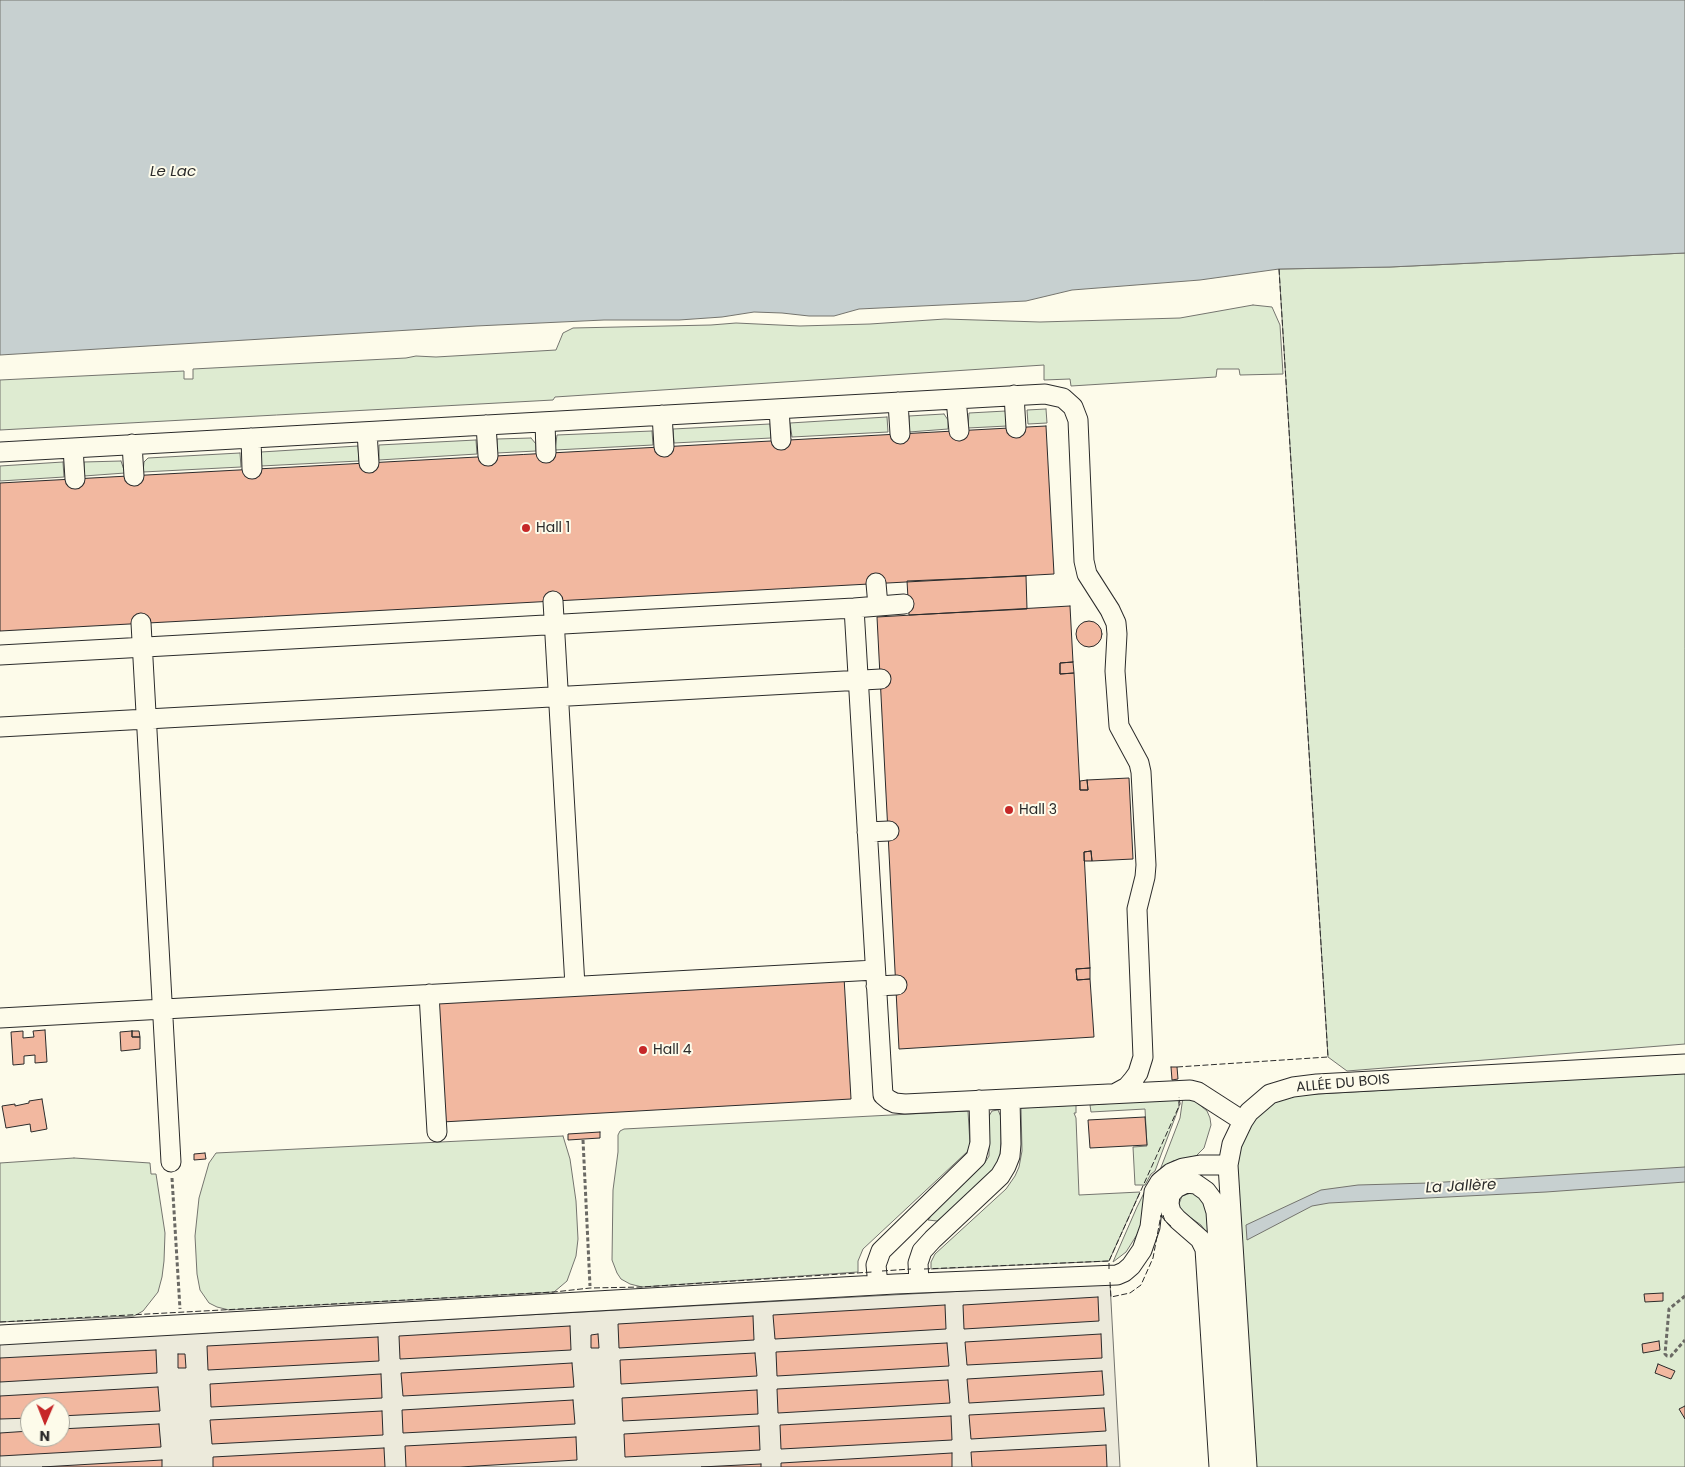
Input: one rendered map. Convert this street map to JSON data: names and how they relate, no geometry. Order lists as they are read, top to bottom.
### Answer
{
  "streets": {
    "street": ["ALLÉE DU BOIS"]
  },
  "water": ["Le Lac", "La Jallère"],
  "places": ["Hall 1", "Hall 3", "Hall 4"],
  "north": "bottom"
}
